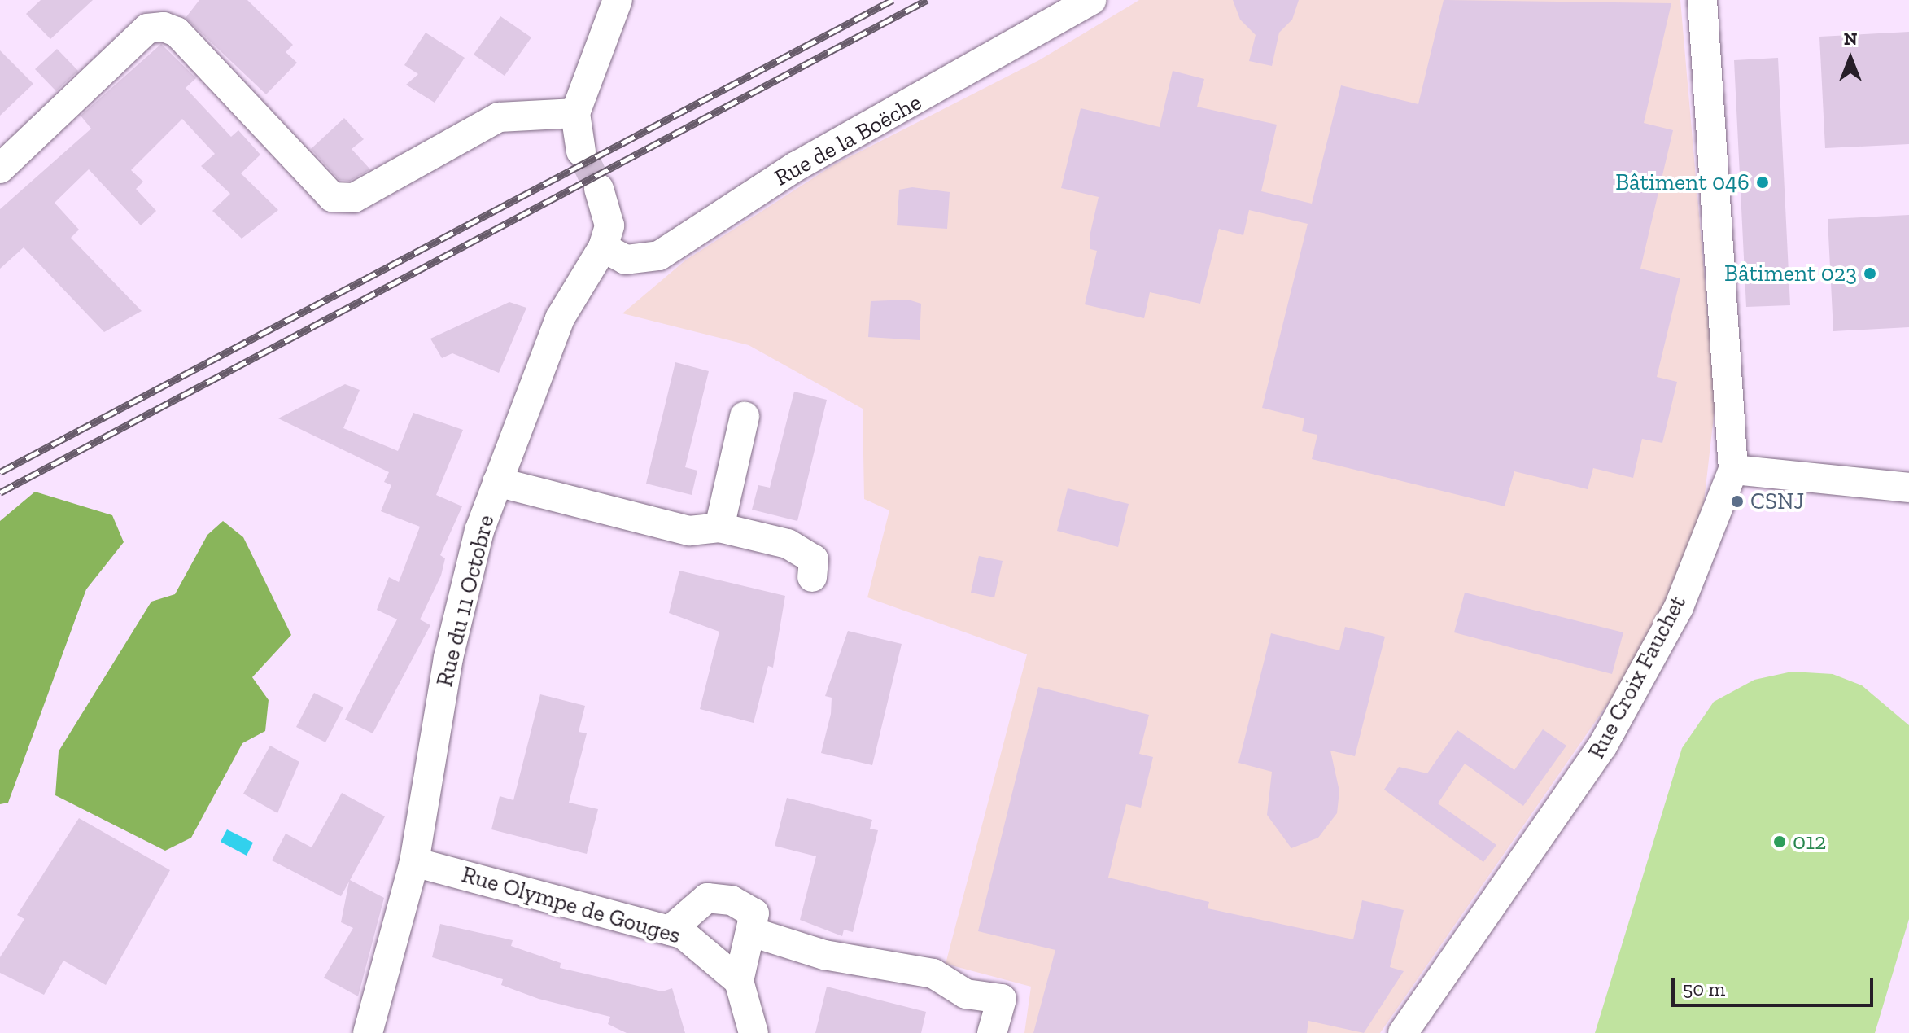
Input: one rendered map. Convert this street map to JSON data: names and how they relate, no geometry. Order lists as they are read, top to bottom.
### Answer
{
  "streets": {
    "street": [
      "Rue de la Boëche",
      "Rue du 11 Octobre",
      "Rue Croix Fauchet",
      "Rue Olympe de Gouges"
    ]
  },
  "crossings": [
    ["Rue de la Boëche", "Rue du 11 Octobre"],
    ["Rue du 11 Octobre", "Rue Olympe de Gouges"]
  ],
  "places": [
    "Bâtiment 046",
    "Bâtiment 023",
    "CSNJ",
    "012"
  ],
  "scale_bar": "50 m",
  "north": "top"
}
